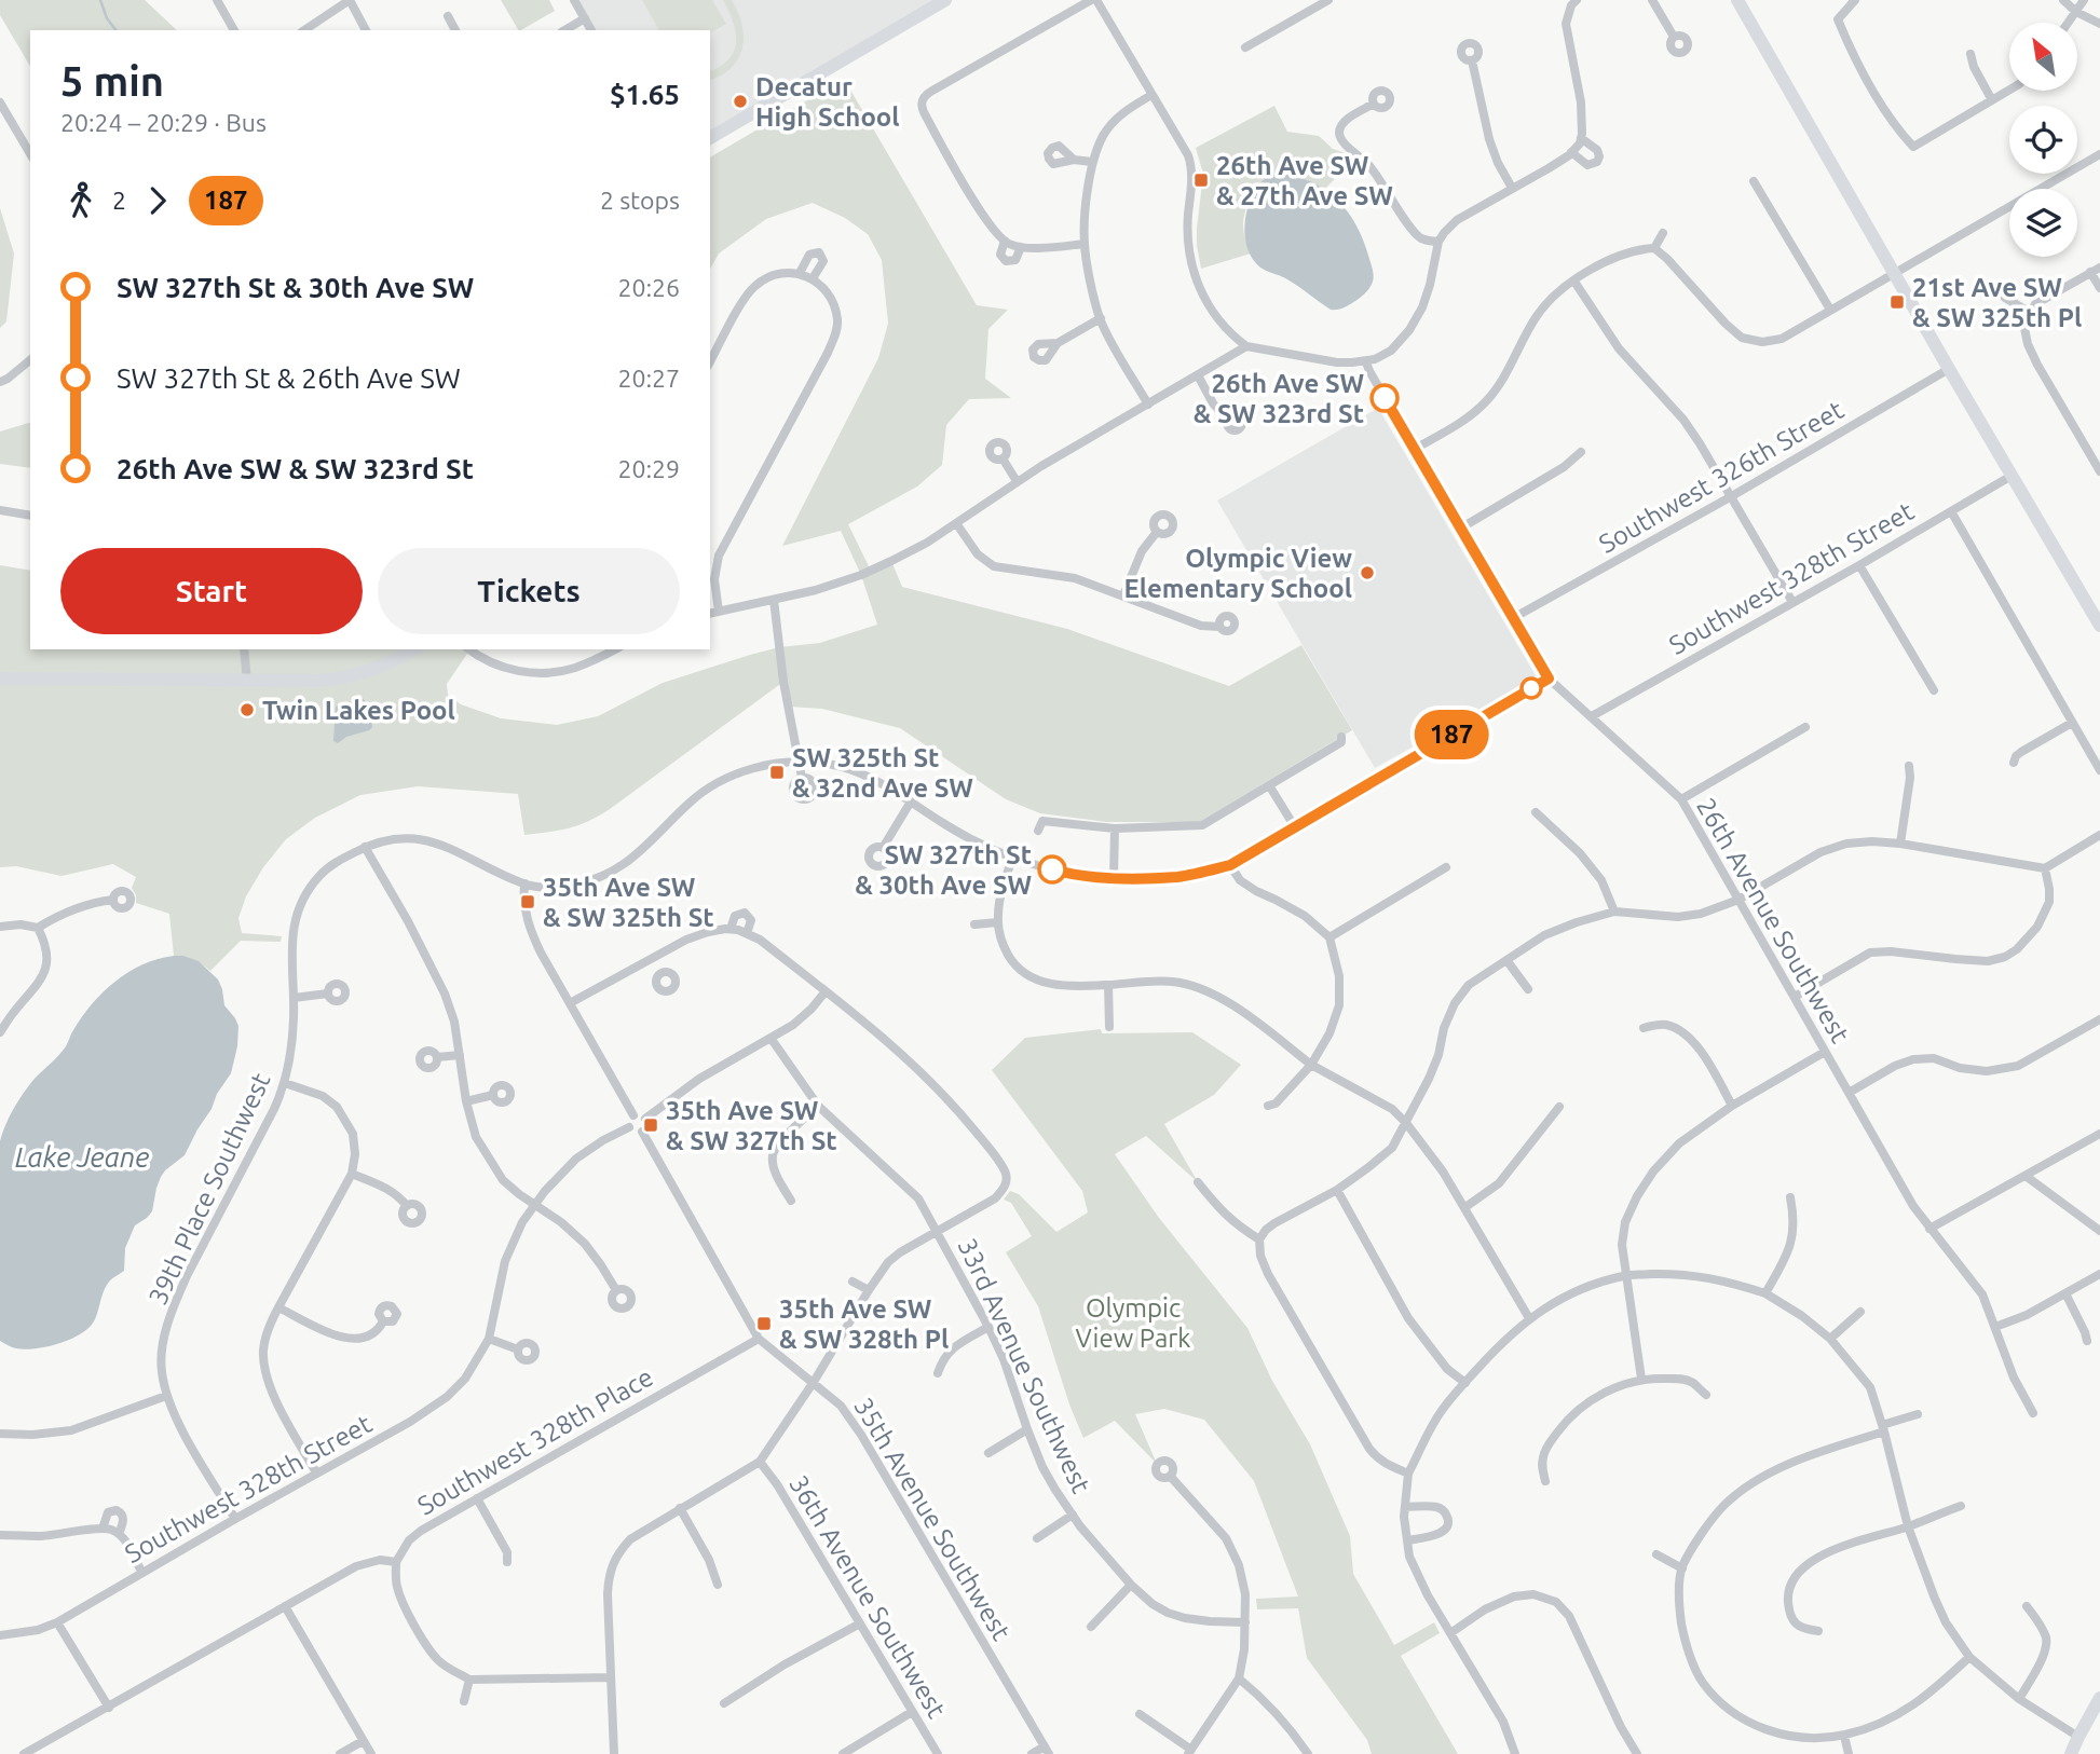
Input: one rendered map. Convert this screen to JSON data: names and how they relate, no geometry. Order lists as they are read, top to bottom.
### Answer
{
  "streets": {
    "street": [
      "Southwest 326th Street",
      "Southwest 328th Street",
      "26th Avenue Southwest",
      "39th Place Southwest",
      "33rd Avenue Southwest",
      "Southwest 328th Place",
      "35th Avenue Southwest",
      "36th Avenue Southwest"
    ]
  },
  "crossings": [
    ["Southwest 326th Street", "26th Avenue Southwest"],
    ["Southwest 328th Street", "26th Avenue Southwest"],
    ["Southwest 328th Street", "35th Avenue Southwest"],
    ["Southwest 328th Place", "35th Avenue Southwest"]
  ],
  "water": ["Lake Jeane"],
  "parks": ["Olympic View Park"],
  "places": {
    "other": [
      "Decatur High School",
      "26th Ave SW & SW 323rd St",
      "Olympic View Elementary School",
      "Twin Lakes Pool",
      "SW 327th St & 30th Ave SW"
    ],
    "transit": [
      "26th Ave SW & 27th Ave SW",
      "21st Ave SW & SW 325th Pl",
      "SW 325th St & 32nd Ave SW",
      "35th Ave SW & SW 325th St",
      "35th Ave SW & SW 327th St",
      "35th Ave SW & SW 328th Pl"
    ]
  },
  "lines": ["bus line 187"],
  "north": "top left",
  "page": {
    "on_map": "187",
    "heading": ["5 min", "20:24 – 20:29 · Bus", "$1.65"],
    "legs": ["2", "187", "2 stops"],
    "list": [
      {
        "name": "SW 327th St & 30th Ave SW",
        "value": "20:26"
      },
      {
        "name": "SW 327th St & 26th Ave SW",
        "value": "20:27"
      },
      {
        "name": "26th Ave SW & SW 323rd St",
        "value": "20:29"
      }
    ],
    "buttons": ["Start", "Tickets"]
  }
}
